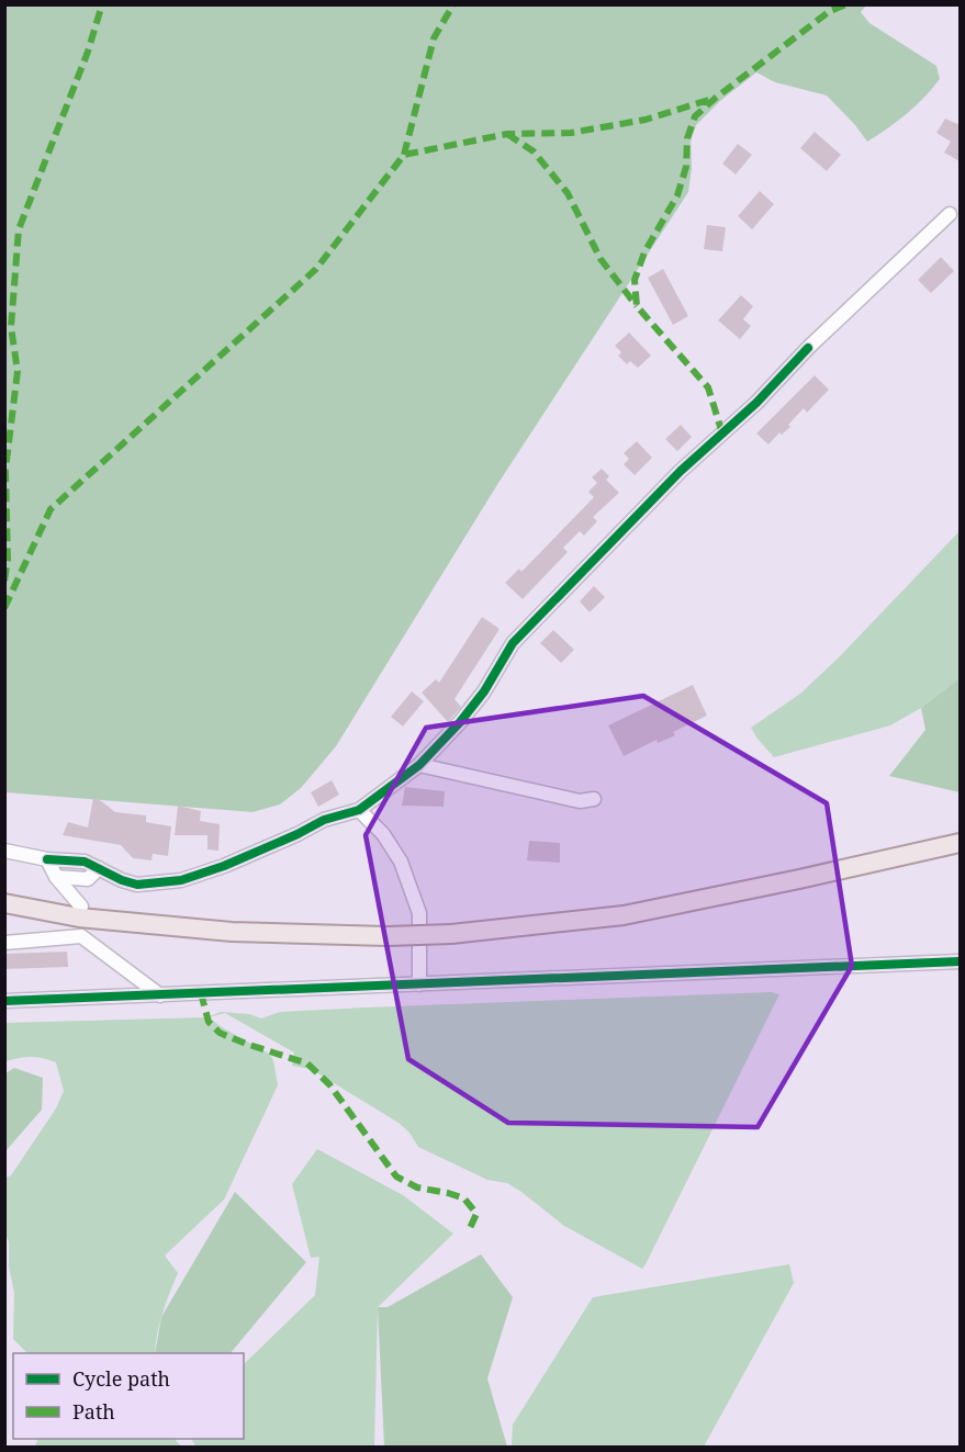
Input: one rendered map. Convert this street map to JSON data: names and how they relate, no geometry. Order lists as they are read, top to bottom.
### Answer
{
  "legend": ["Cycle path", "Path"]
}
